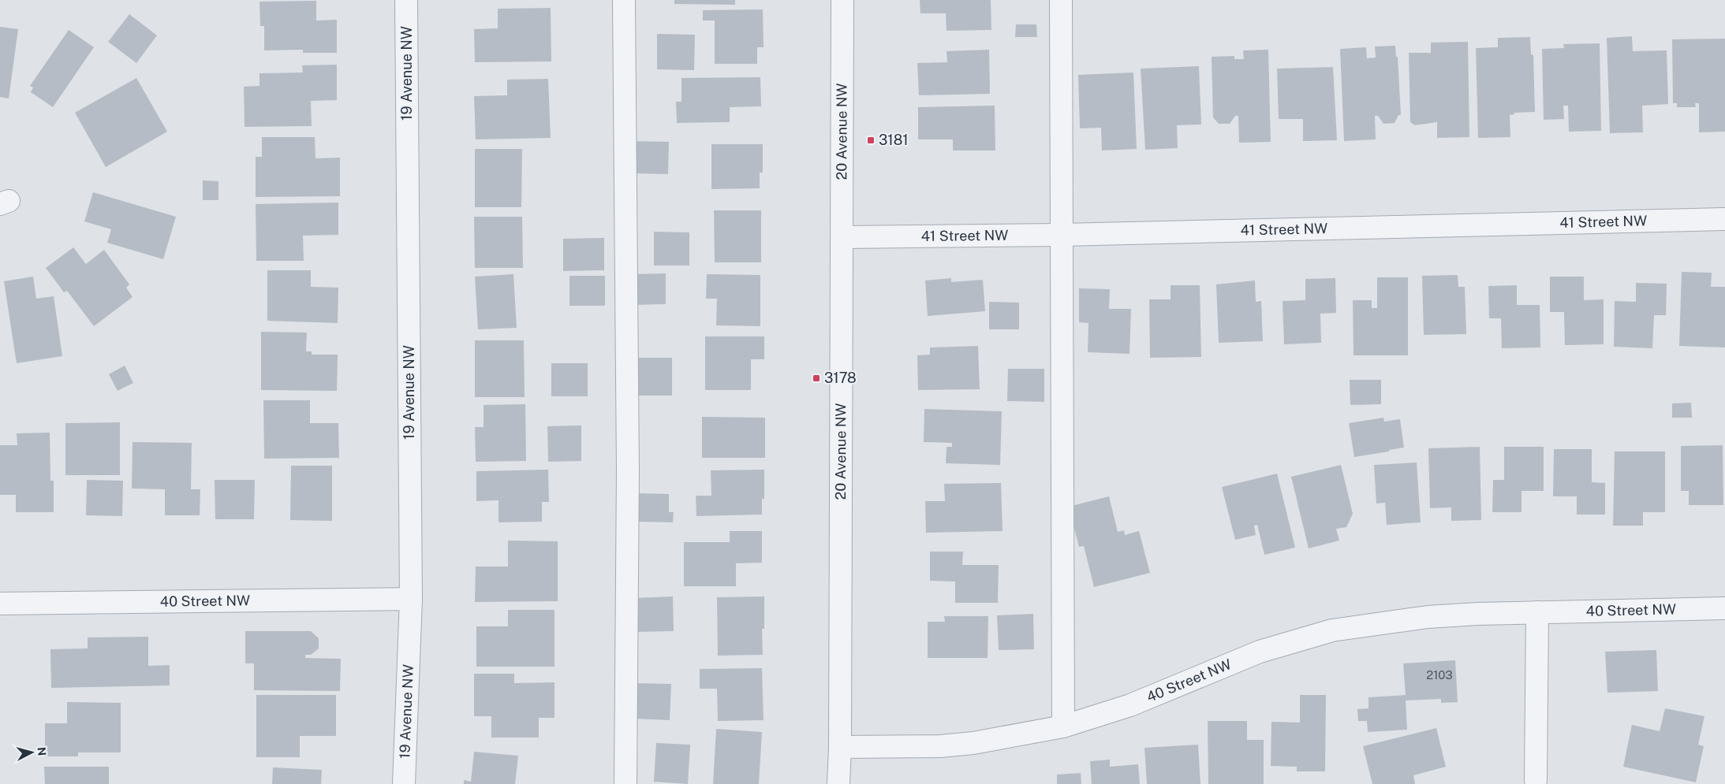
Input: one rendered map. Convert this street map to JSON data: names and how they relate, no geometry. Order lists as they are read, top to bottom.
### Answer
{
  "streets": {
    "street": [
      "19 Avenue NW",
      "20 Avenue NW",
      "41 Street NW",
      "40 Street NW"
    ]
  },
  "crossings": [
    ["19 Avenue NW", "40 Street NW"],
    ["20 Avenue NW", "41 Street NW"],
    ["20 Avenue NW", "40 Street NW"]
  ],
  "places": {
    "transit": ["3181", "3178"]
  },
  "house_numbers": ["2103"],
  "north": "right"
}
